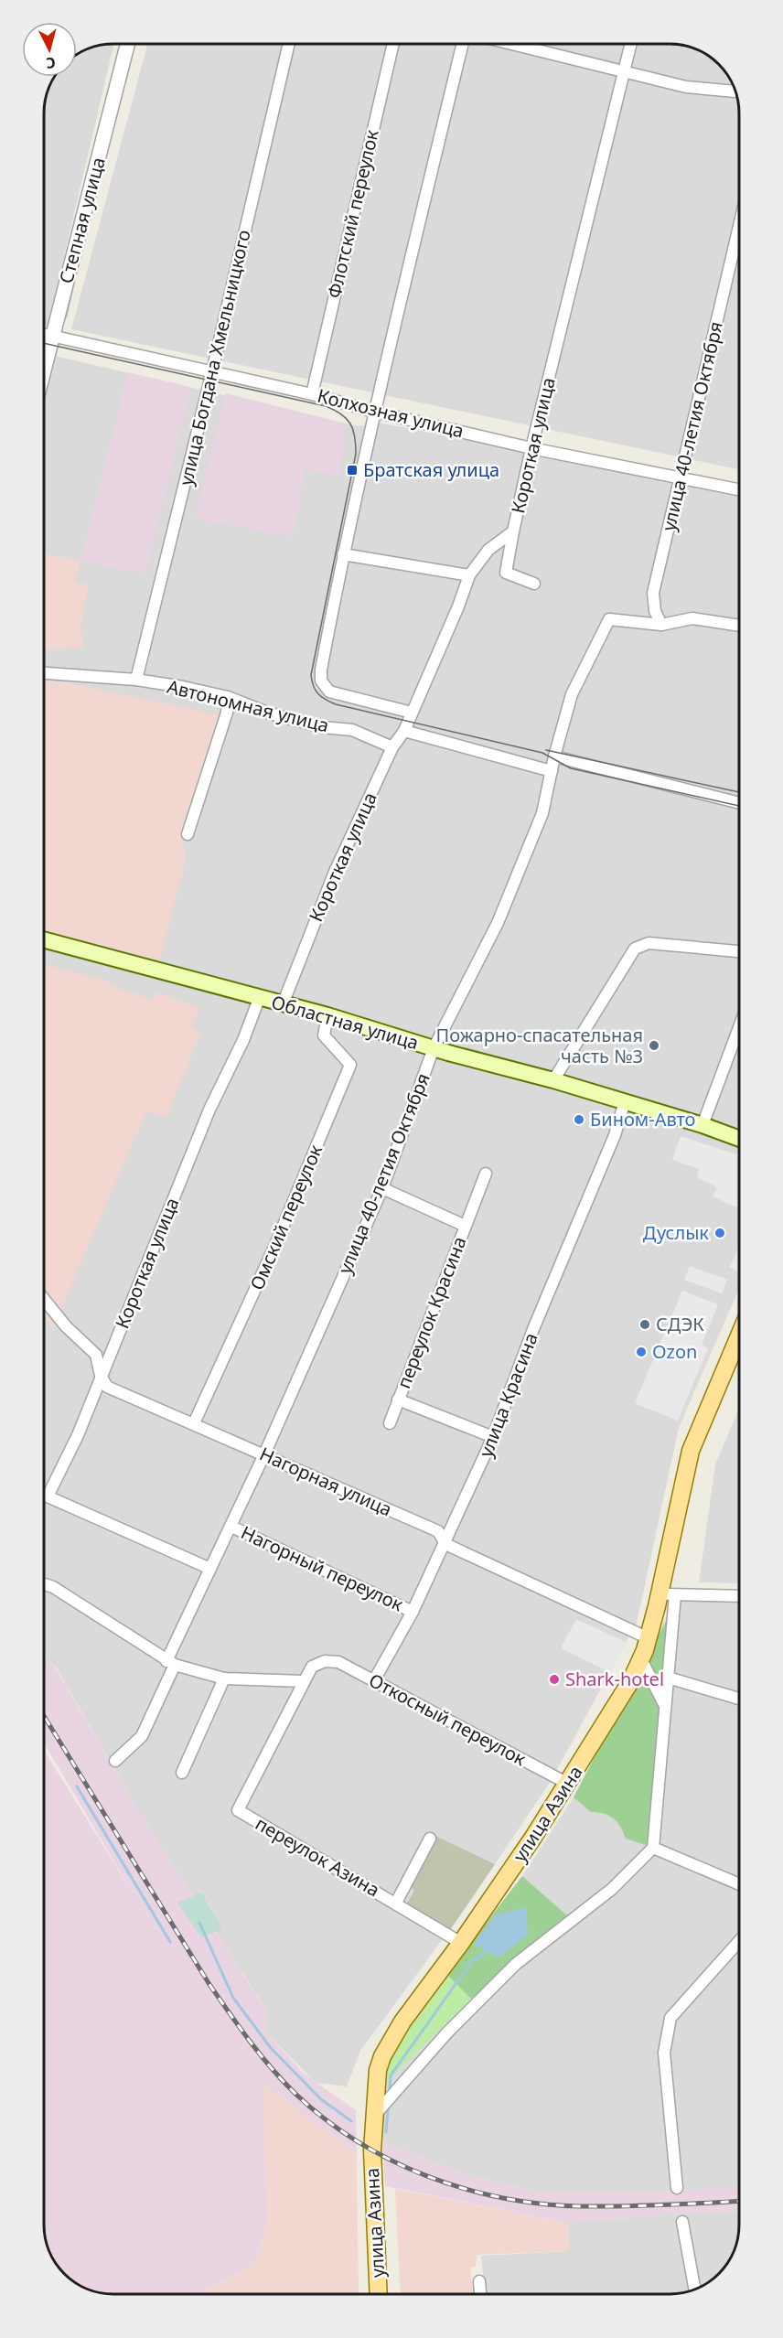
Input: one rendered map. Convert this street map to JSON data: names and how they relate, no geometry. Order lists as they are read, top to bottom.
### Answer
{
  "streets": {
    "main road": ["Областная улица", "улица Азина"],
    "street": [
      "Флотский переулок",
      "Степная улица",
      "улица Богдана Хмельницкого",
      "Колхозная улица",
      "улица 40-летия Октября",
      "Короткая улица",
      "Автономная улица",
      "Омский переулок",
      "переулок Красина",
      "улица Красина",
      "Нагорная улица",
      "Нагорный переулок",
      "Откосный переулок",
      "переулок Азина"
    ]
  },
  "crossings": [
    ["Флотский переулок", "Колхозная улица"],
    ["Степная улица", "Колхозная улица"],
    ["улица Богдана Хмельницкого", "Колхозная улица"],
    ["улица Богдана Хмельницкого", "Автономная улица"],
    ["Колхозная улица", "улица 40-летия Октября"],
    ["Колхозная улица", "Короткая улица"],
    ["улица 40-летия Октября", "Короткая улица"],
    ["улица 40-летия Октября", "Областная улица"],
    ["улица 40-летия Октября", "переулок Красина"],
    ["улица 40-летия Октября", "Нагорная улица"],
    ["улица 40-летия Октября", "Нагорный переулок"],
    ["Короткая улица", "Автономная улица"],
    ["Короткая улица", "Областная улица"],
    ["Короткая улица", "Нагорная улица"],
    ["Областная улица", "Омский переулок"],
    ["Областная улица", "улица Красина"],
    ["Омский переулок", "Нагорная улица"],
    ["переулок Красина", "улица Красина"],
    ["улица Красина", "Нагорная улица"],
    ["улица Красина", "Нагорный переулок"],
    ["улица Красина", "Откосный переулок"],
    ["Нагорная улица", "улица Азина"],
    ["Откосный переулок", "улица Азина"],
    ["Откосный переулок", "переулок Азина"],
    ["улица Азина", "переулок Азина"]
  ],
  "places": {
    "transit": ["Братская улица"],
    "other": [
      "Пожарно-спасательная часть №3",
      "Бином-Авто",
      "Дуслык",
      "СДЭК",
      "Ozon",
      "Shark-hotel"
    ]
  },
  "north": "bottom"
}
